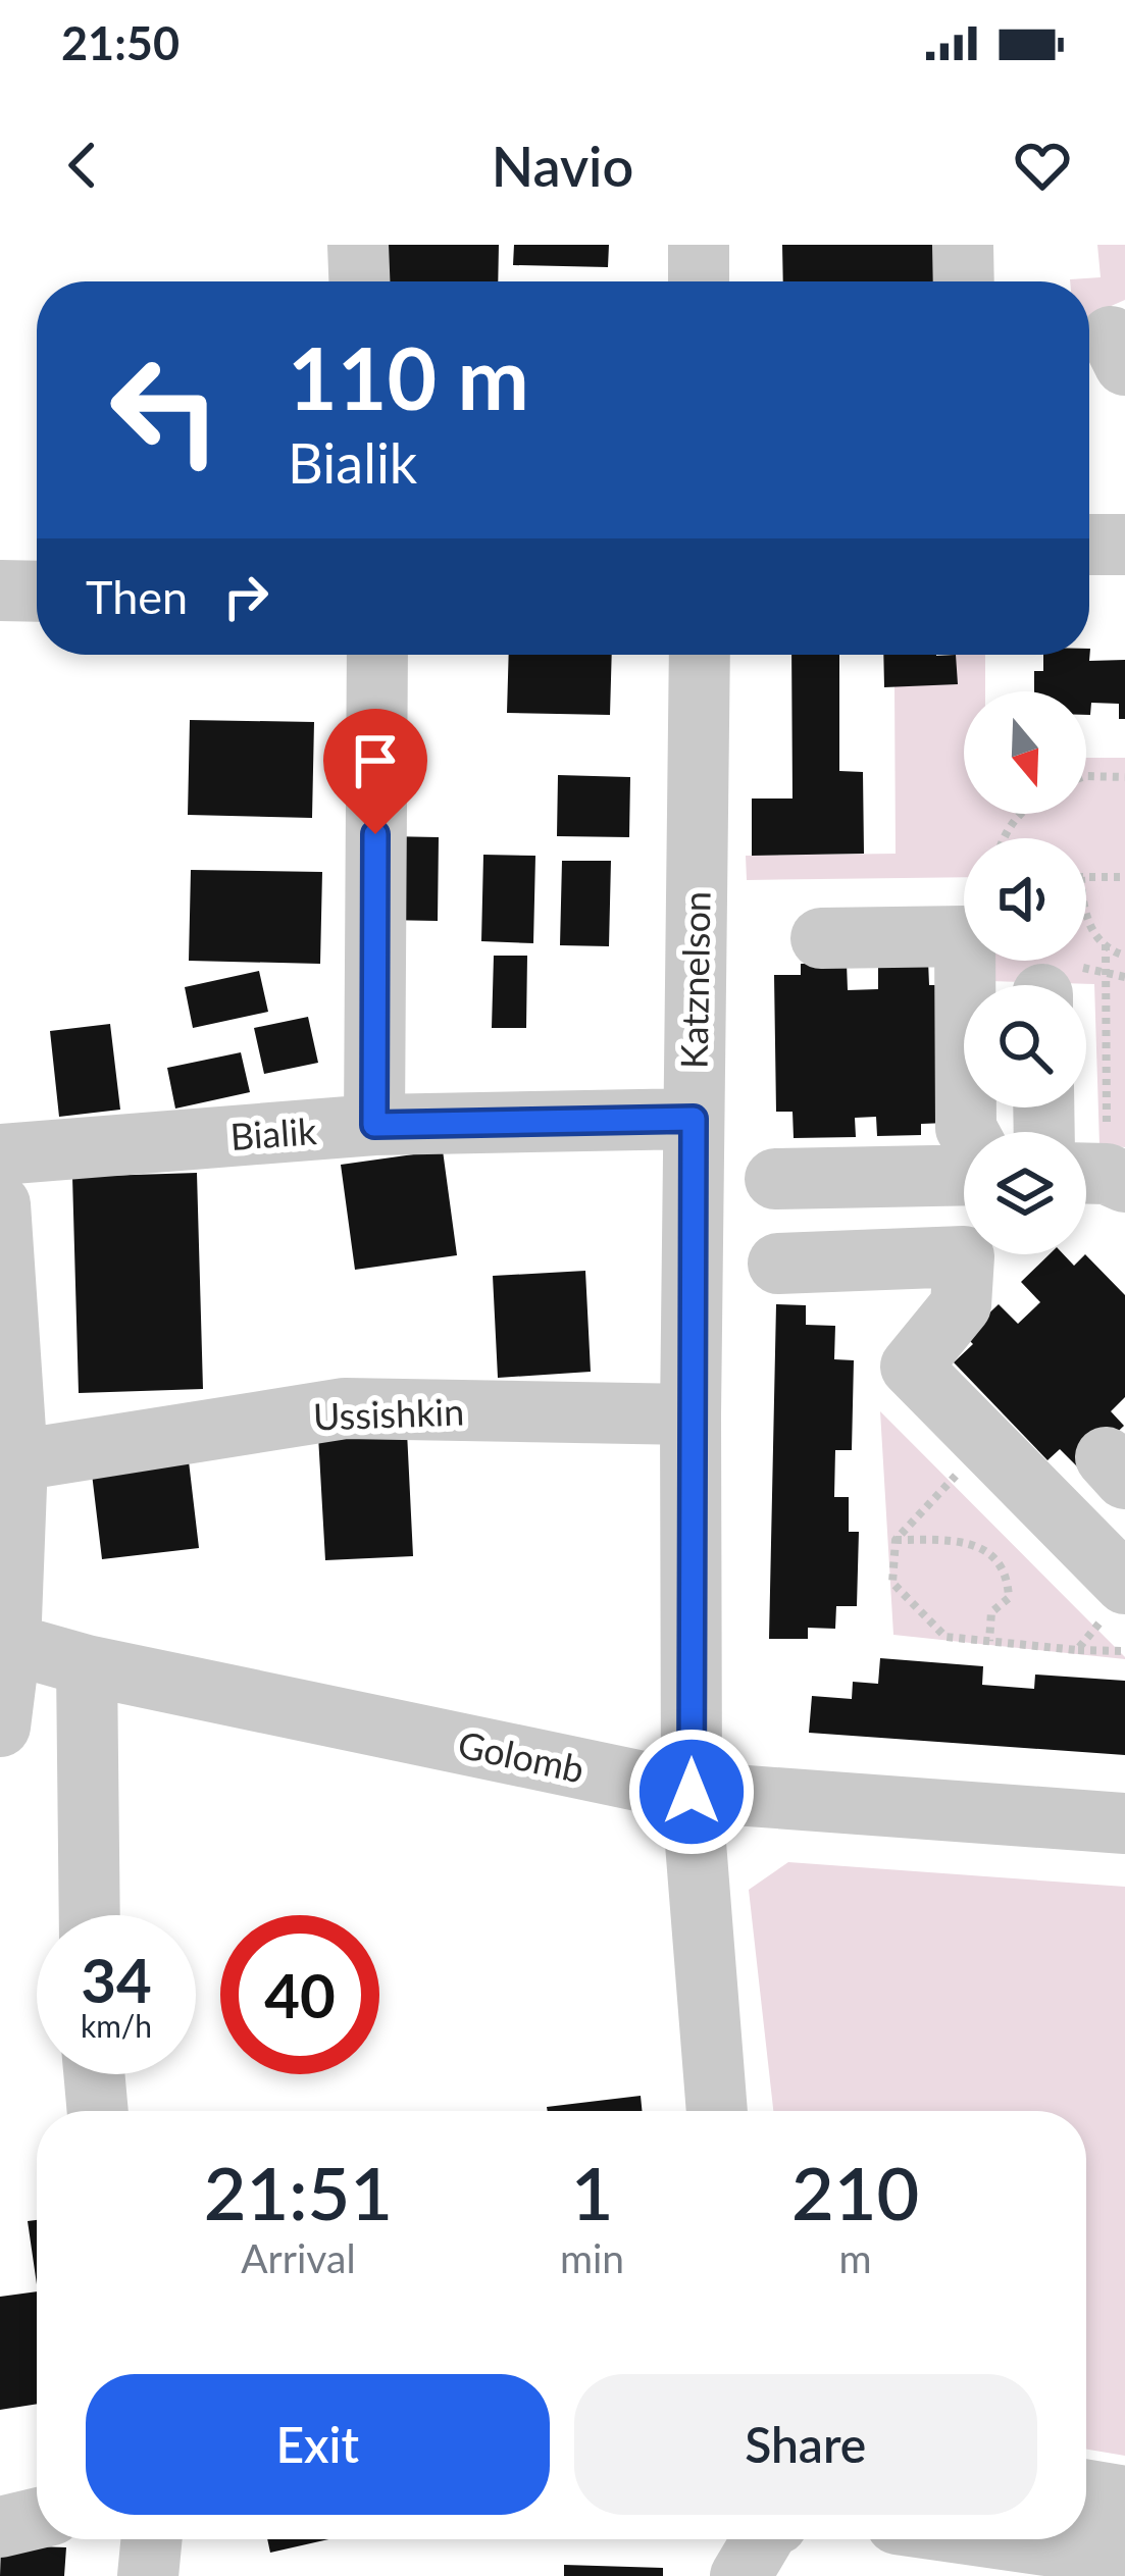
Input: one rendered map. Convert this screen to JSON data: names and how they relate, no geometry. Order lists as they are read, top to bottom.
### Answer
{
  "streets": {
    "street": [
      "Katznelson",
      "Bialik",
      "Ussishkin",
      "Golomb"
    ]
  },
  "crossings": [
    ["Katznelson", "Bialik"],
    ["Katznelson", "Ussishkin"],
    ["Katznelson", "Golomb"]
  ],
  "north": "bottom",
  "page": {
    "status": "21:50",
    "header": "Navio",
    "turn": ["110 m", "Bialik"],
    "then": "Then",
    "speed": "34 km/h",
    "limit": "40",
    "eta": [
      "21:51",
      "Arrival",
      "1",
      "min",
      "210",
      "m"
    ],
    "buttons": ["Exit", "Share"]
  }
}
